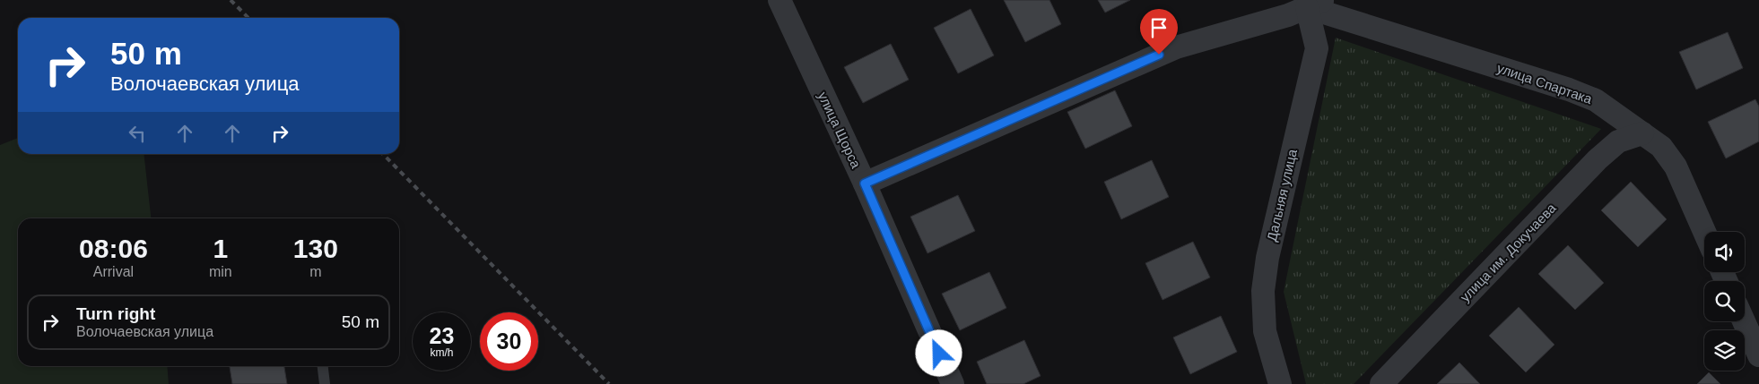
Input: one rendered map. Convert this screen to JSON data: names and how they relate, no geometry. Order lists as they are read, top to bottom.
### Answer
{
  "streets": {
    "street": [
      "улица Спартака",
      "улица Щорса",
      "Дальняя улица",
      "улица им. Докучаева"
    ]
  },
  "crossings": [
    ["улица Спартака", "Дальняя улица"],
    ["улица Спартака", "улица им. Докучаева"]
  ],
  "page": {
    "turn": ["50 m", "Волочаевская улица"],
    "eta": [
      "08:06",
      "Arrival",
      "1",
      "min",
      "130",
      "m"
    ],
    "list": [
      {
        "name": "Turn right",
        "note": "Волочаевская улица",
        "value": "50 m"
      }
    ],
    "speed": "23 km/h",
    "limit": "30"
  }
}
